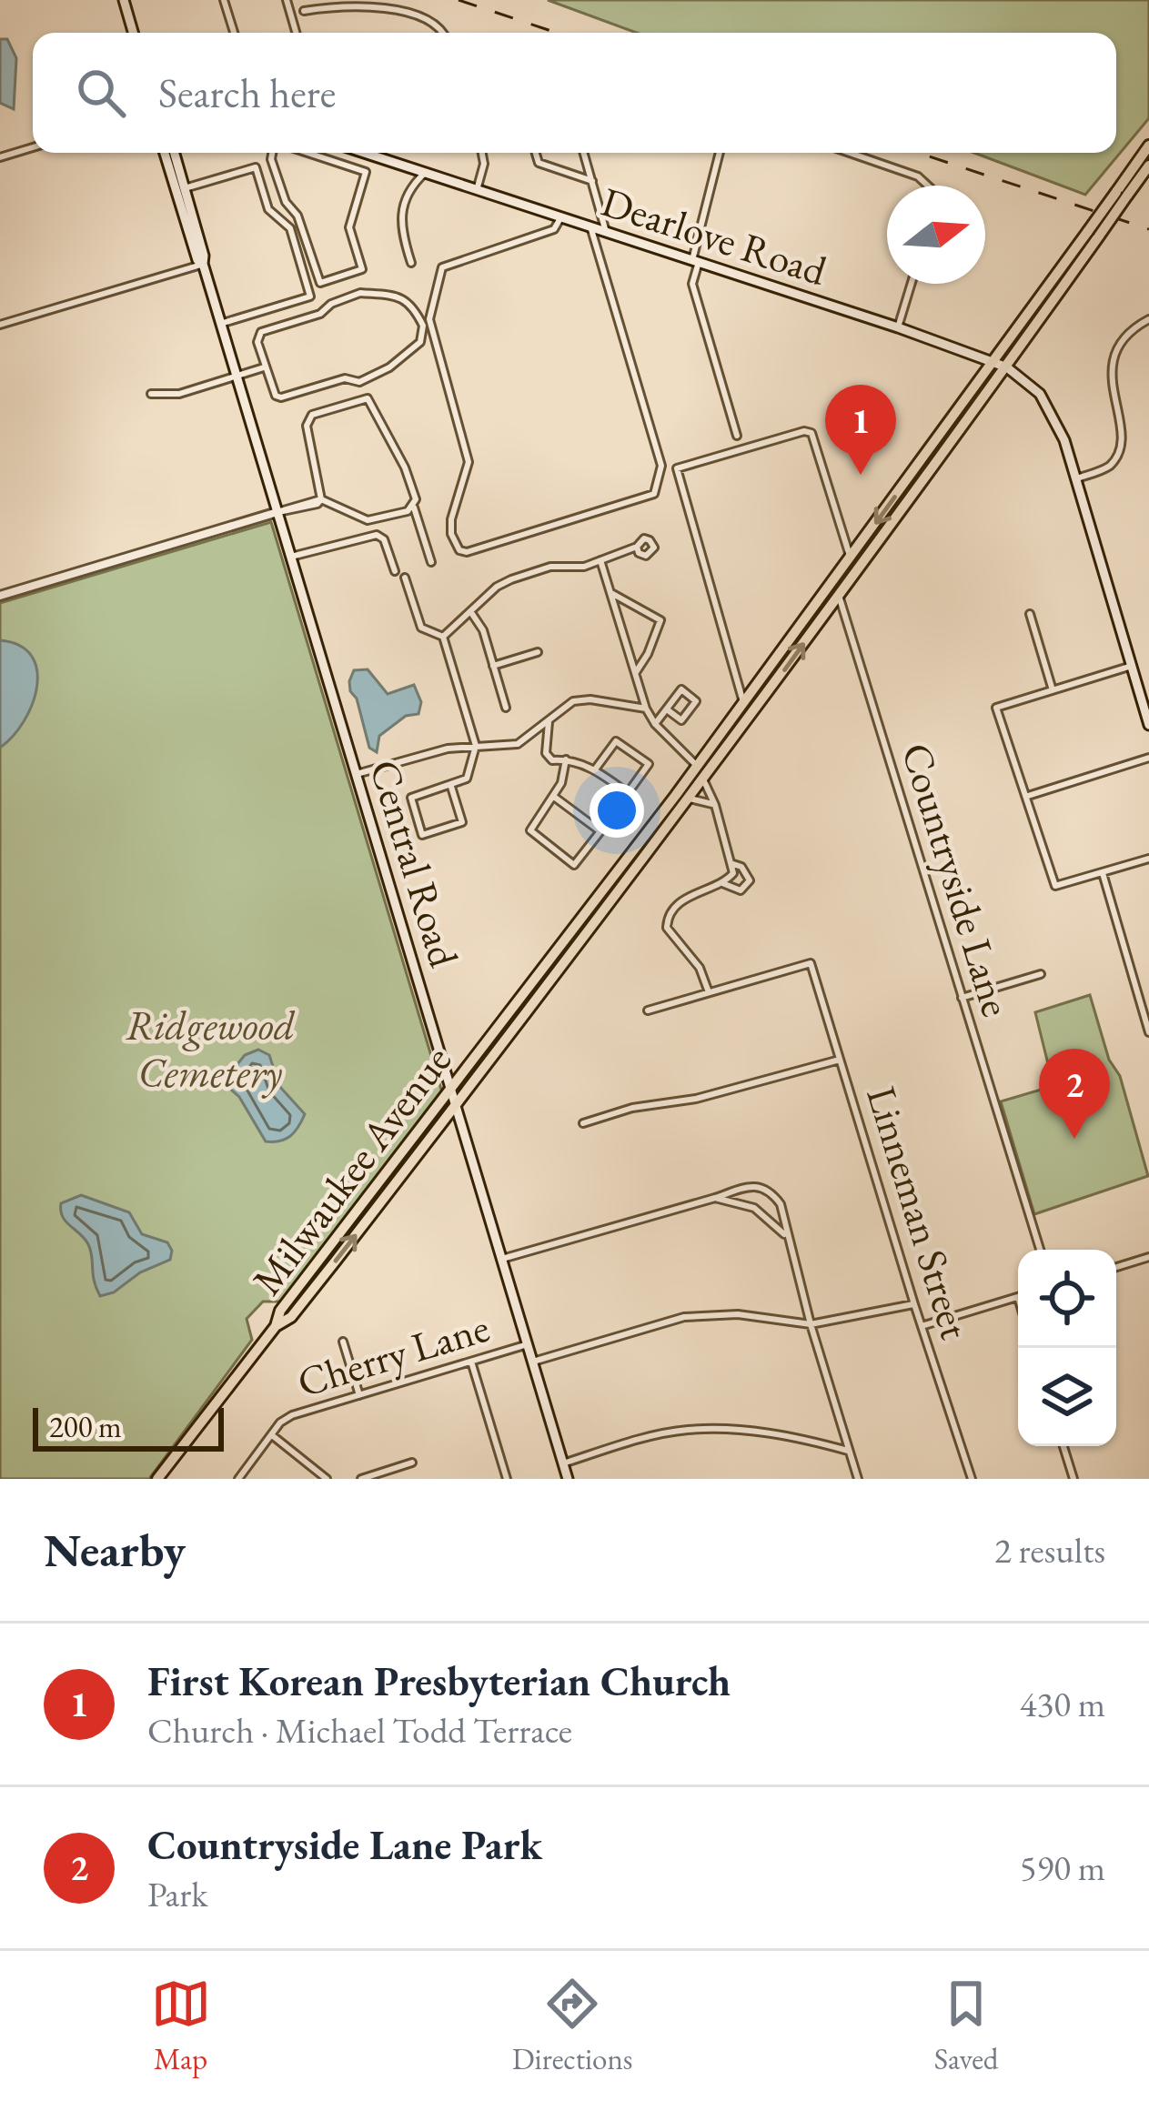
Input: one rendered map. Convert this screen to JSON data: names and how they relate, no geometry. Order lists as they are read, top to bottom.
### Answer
{
  "streets": {
    "main road": ["Dearlove Road", "Central Road", "Milwaukee Avenue"],
    "street": ["Countryside Lane", "Linneman Street", "Cherry Lane"]
  },
  "crossings": [
    ["Dearlove Road", "Milwaukee Avenue"],
    ["Central Road", "Milwaukee Avenue"],
    ["Central Road", "Cherry Lane"],
    ["Countryside Lane", "Milwaukee Avenue"]
  ],
  "parks": ["Ridgewood Cemetery"],
  "scale_bar": "200 m",
  "north": "right",
  "page": {
    "search": "Search here",
    "pins": ["1", "2"],
    "scale": "200 m",
    "heading": ["Nearby", "2 results"],
    "list": [
      {
        "mark": "1",
        "name": "First Korean Presbyterian Church",
        "note": "Church · Michael Todd Terrace",
        "value": "430 m"
      },
      {
        "mark": "2",
        "name": "Countryside Lane Park",
        "note": "Park",
        "value": "590 m"
      }
    ],
    "nav": ["Map", "Directions", "Saved"]
  }
}
